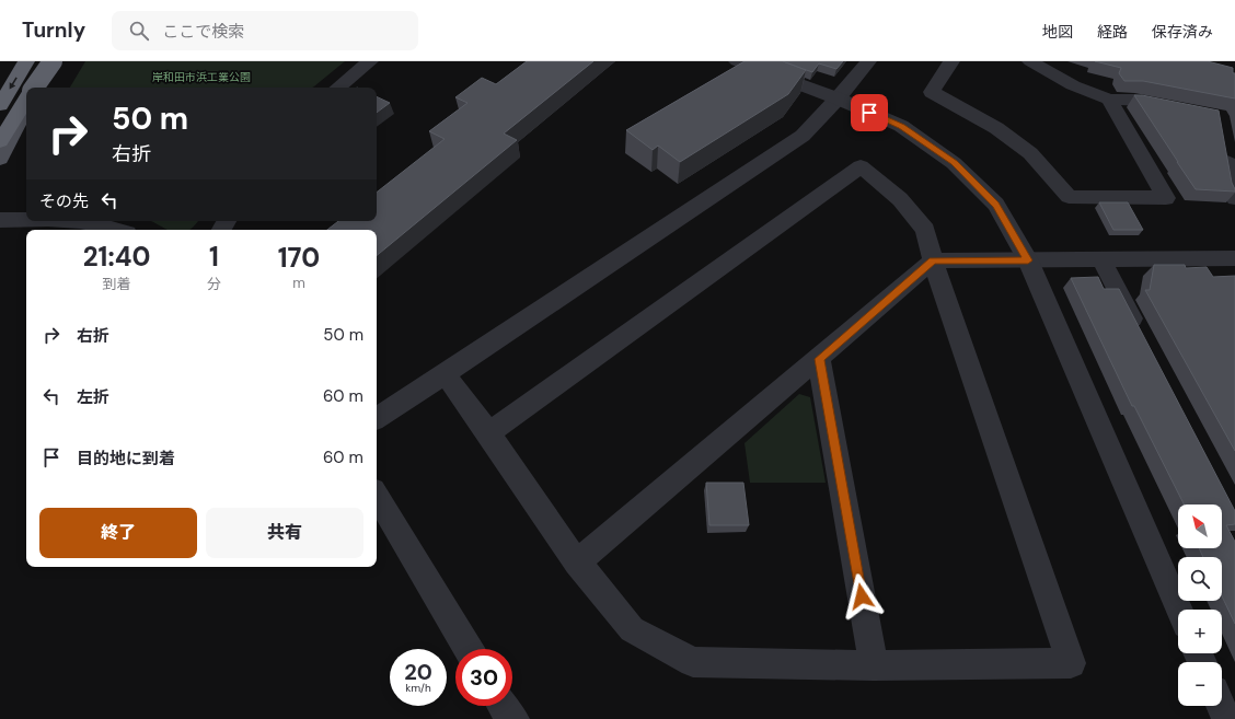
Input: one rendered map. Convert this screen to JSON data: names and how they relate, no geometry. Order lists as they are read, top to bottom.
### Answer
{
  "parks": ["岸和田市浜工業公園"],
  "north": "top left",
  "page": {
    "header": "Turnly",
    "search": "ここで検索",
    "nav": ["地図", "経路", "保存済み"],
    "turn": ["50 m", "右折"],
    "then": "その先",
    "eta": [
      "21:40",
      "到着",
      "1",
      "分",
      "170",
      "m"
    ],
    "list": [
      {
        "name": "右折",
        "value": "50 m"
      },
      {
        "name": "左折",
        "value": "60 m"
      },
      {
        "name": "目的地に到着",
        "value": "60 m"
      }
    ],
    "buttons": ["終了", "共有"],
    "map_buttons": ["+", "−"],
    "speed": "20 km/h",
    "limit": "30"
  }
}
